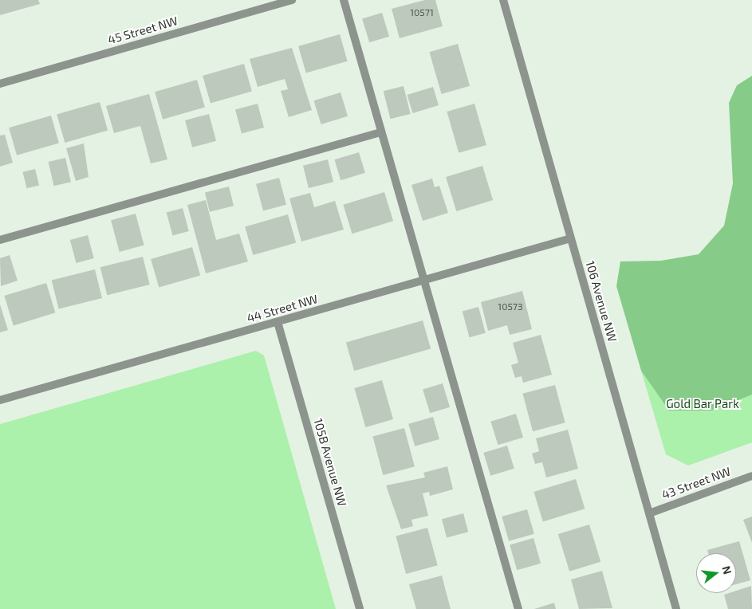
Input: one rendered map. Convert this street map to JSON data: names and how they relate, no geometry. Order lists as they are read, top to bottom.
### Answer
{
  "streets": {
    "street": [
      "45 Street NW",
      "106 Avenue NW",
      "44 Street NW",
      "105B Avenue NW",
      "43 Street NW"
    ]
  },
  "crossings": [
    ["106 Avenue NW", "44 Street NW"],
    ["106 Avenue NW", "43 Street NW"],
    ["44 Street NW", "105B Avenue NW"]
  ],
  "parks": ["Gold Bar Park"],
  "house_numbers": ["10571", "10573"],
  "north": "right"
}
